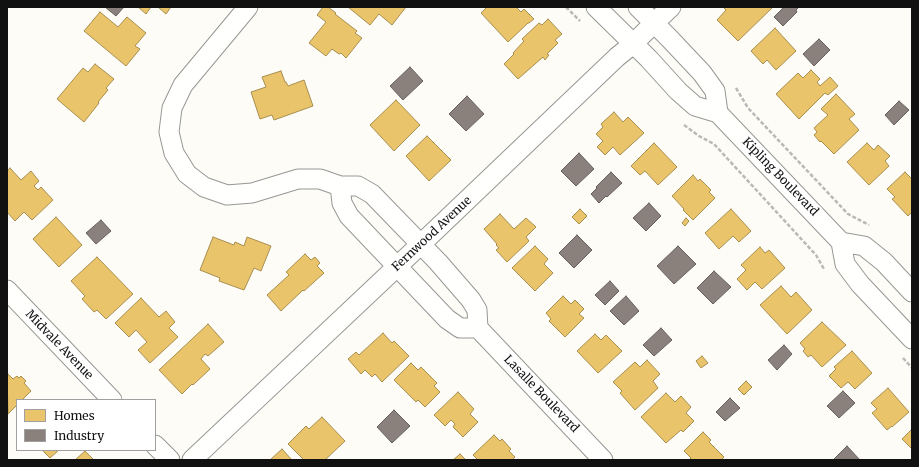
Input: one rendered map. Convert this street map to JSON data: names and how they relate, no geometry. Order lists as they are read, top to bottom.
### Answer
{
  "streets": {
    "street": [
      "Kipling Boulevard",
      "Fernwood Avenue",
      "Midvale Avenue",
      "Lasalle Boulevard"
    ]
  },
  "crossings": [
    ["Kipling Boulevard", "Fernwood Avenue"]
  ],
  "legend": ["Homes", "Industry"]
}
